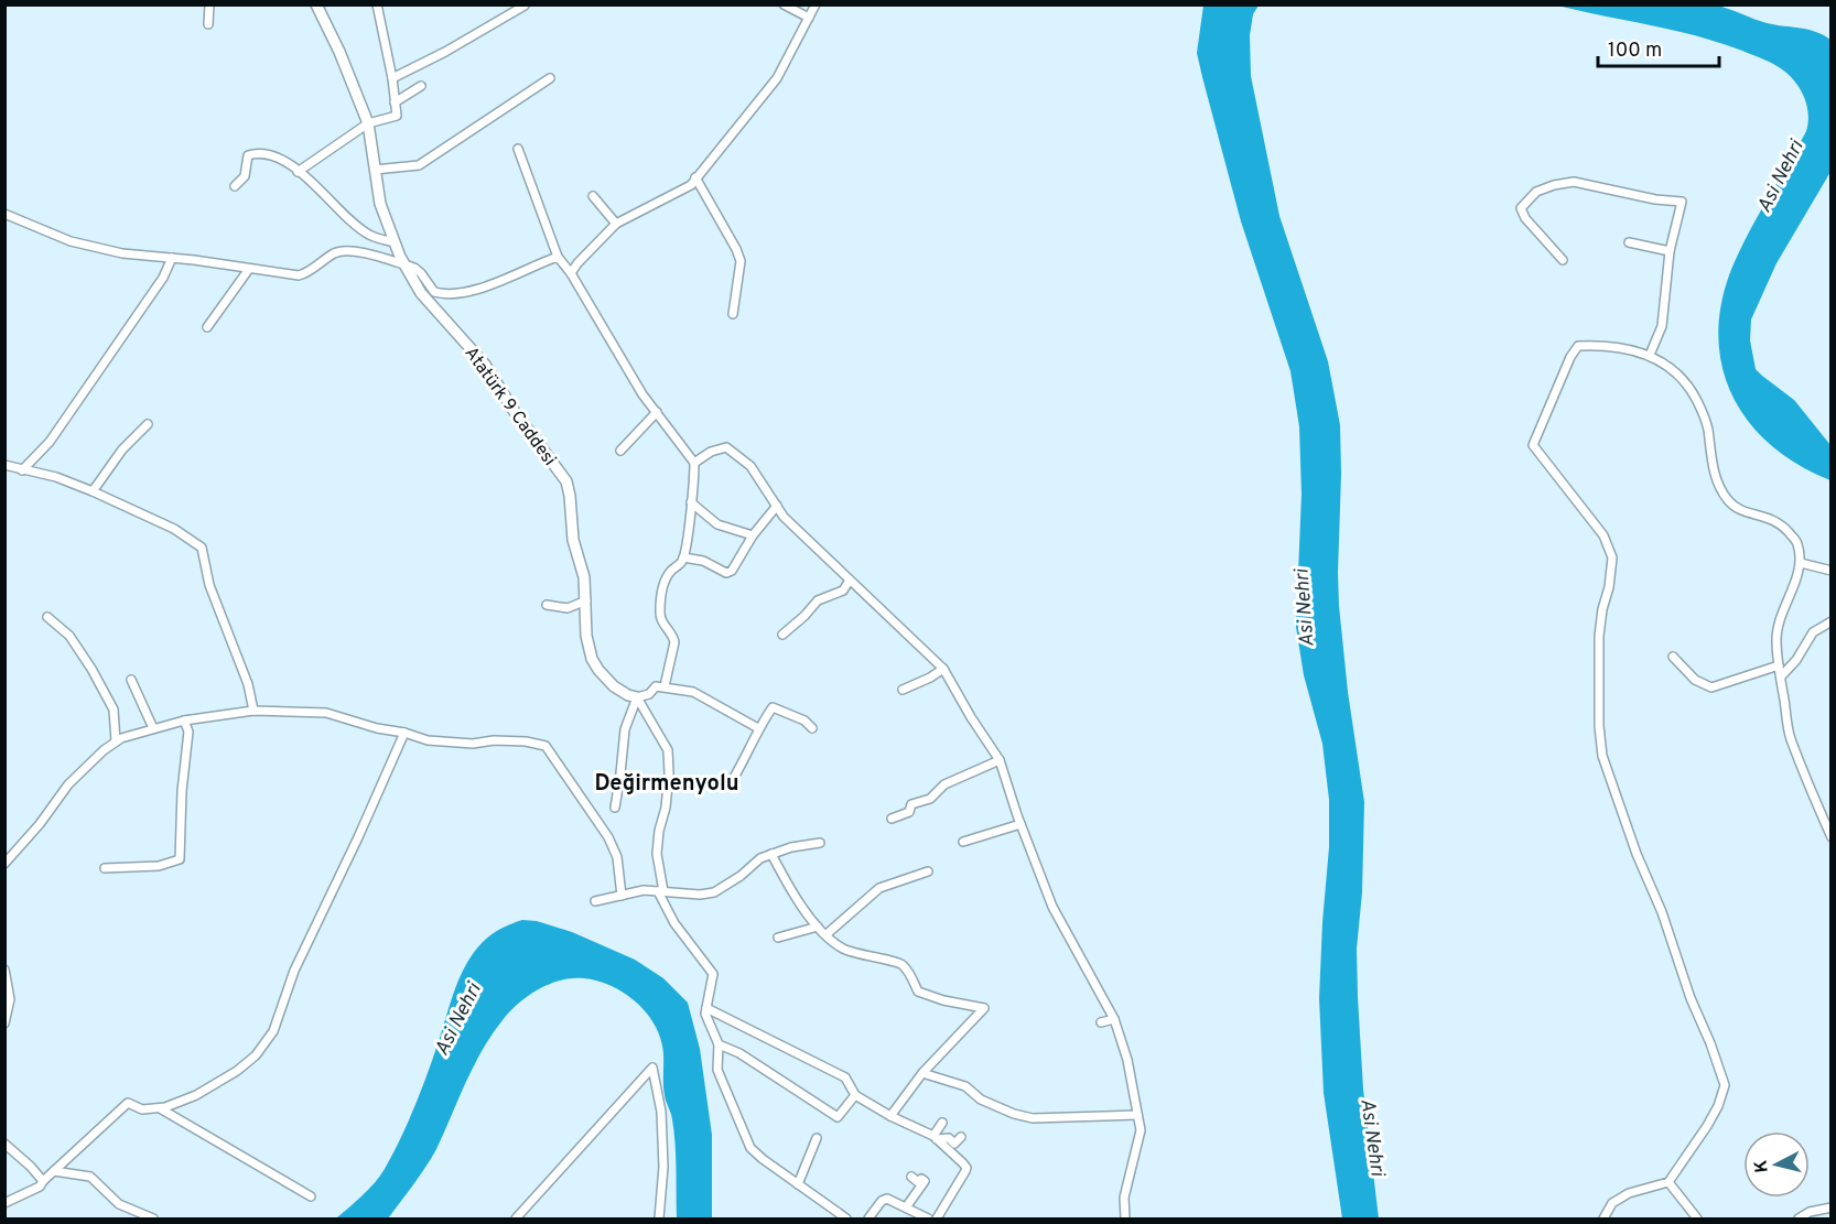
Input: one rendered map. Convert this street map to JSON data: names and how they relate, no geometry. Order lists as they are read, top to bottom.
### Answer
{
  "streets": {
    "street": ["Atatürk 9 Caddesi"]
  },
  "districts": ["Değirmenyolu"],
  "water": ["Asi Nehri"],
  "scale_bar": "100 m",
  "north": "left"
}
